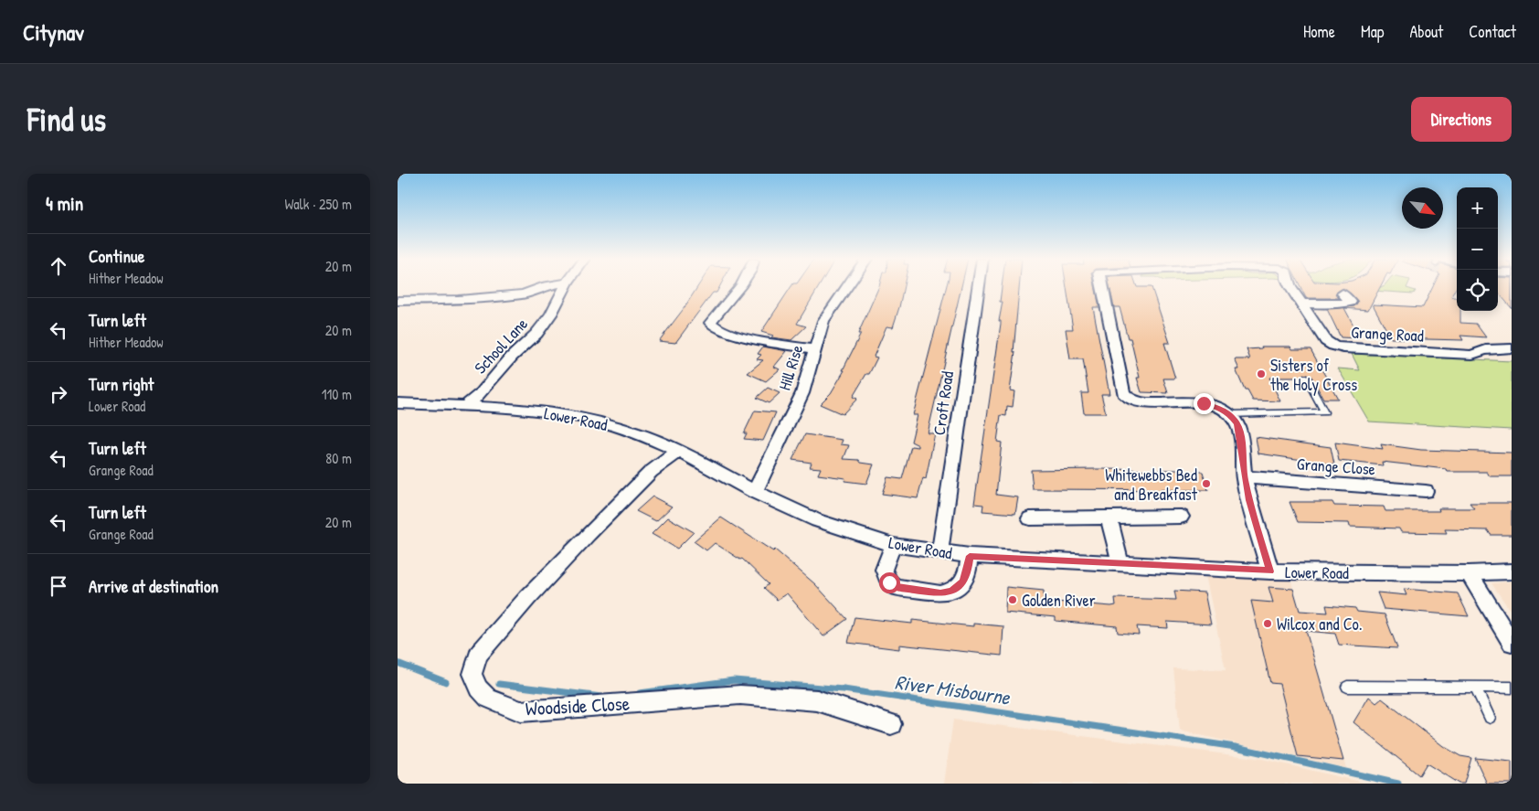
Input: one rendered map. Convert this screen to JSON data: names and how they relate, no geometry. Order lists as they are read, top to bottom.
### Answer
{
  "streets": {
    "street": [
      "Grange Road",
      "School Lane",
      "Hill Rise",
      "Croft Road",
      "Lower Road",
      "Grange Close",
      "Woodside Close"
    ]
  },
  "crossings": [
    ["School Lane", "Lower Road"],
    ["Hill Rise", "Lower Road"],
    ["Croft Road", "Lower Road"],
    ["Lower Road", "Woodside Close"]
  ],
  "water": ["River Misbourne"],
  "places": [
    "Sisters of the Holy Cross",
    "Whitewebbs Bed and Breakfast",
    "Golden River",
    "Wilcox and Co."
  ],
  "north": "bottom right",
  "page": {
    "header": "Citynav",
    "nav": [
      "Home",
      "Map",
      "About",
      "Contact"
    ],
    "buttons": "Directions",
    "title": "Find us",
    "heading": ["4 min", "Walk · 250 m"],
    "map_buttons": ["+", "−"],
    "list": [
      ["Continue", "Hither Meadow", "20 m"],
      ["Turn left", "Hither Meadow", "20 m"],
      ["Turn right", "Lower Road", "110 m"],
      ["Turn left", "Grange Road", "80 m"],
      ["Turn left", "Grange Road", "20 m"],
      "Arrive at destination"
    ]
  }
}
